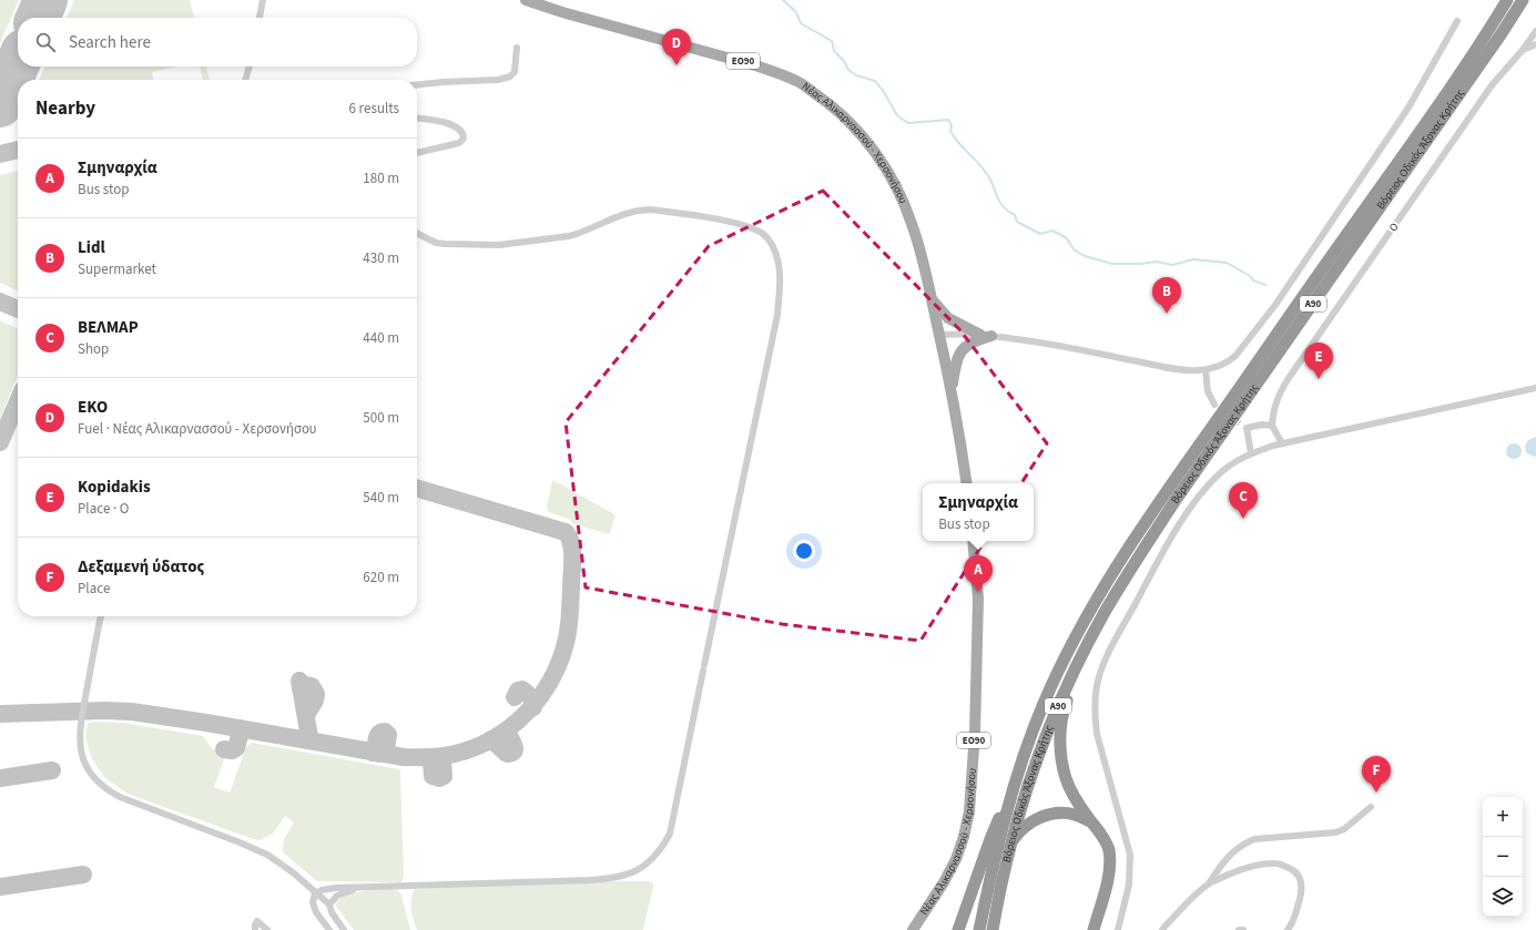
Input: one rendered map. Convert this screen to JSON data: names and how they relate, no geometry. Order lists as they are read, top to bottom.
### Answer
{
  "streets": {
    "highway": ["Βόρειος Οδικός Άξονας Κρήτης", "Α90"],
    "main road": ["ΕΟ90", "Νέας Αλικαρνασσού - Χερσονήσου"],
    "street": ["Ο"]
  },
  "page": {
    "search": "Search here",
    "pins": [
      "D",
      "B",
      "E",
      "C",
      "A",
      "F"
    ],
    "heading": ["Nearby", "6 results"],
    "list": [
      {
        "mark": "A",
        "name": "Σμηναρχία",
        "note": "Bus stop",
        "value": "180 m"
      },
      {
        "mark": "B",
        "name": "Lidl",
        "note": "Supermarket",
        "value": "430 m"
      },
      {
        "mark": "C",
        "name": "ΒΕΛΜΑΡ",
        "note": "Shop",
        "value": "440 m"
      },
      {
        "mark": "D",
        "name": "EKO",
        "note": "Fuel · Νέας Αλικαρνασσού - Χερσονήσου",
        "value": "500 m"
      },
      {
        "mark": "E",
        "name": "Kopidakis",
        "note": "Place · Ο",
        "value": "540 m"
      },
      {
        "mark": "F",
        "name": "Δεξαμενή ύδατος",
        "note": "Place",
        "value": "620 m"
      }
    ],
    "popup": ["Σμηναρχία", "Bus stop"],
    "map_buttons": ["+", "−"]
  }
}
